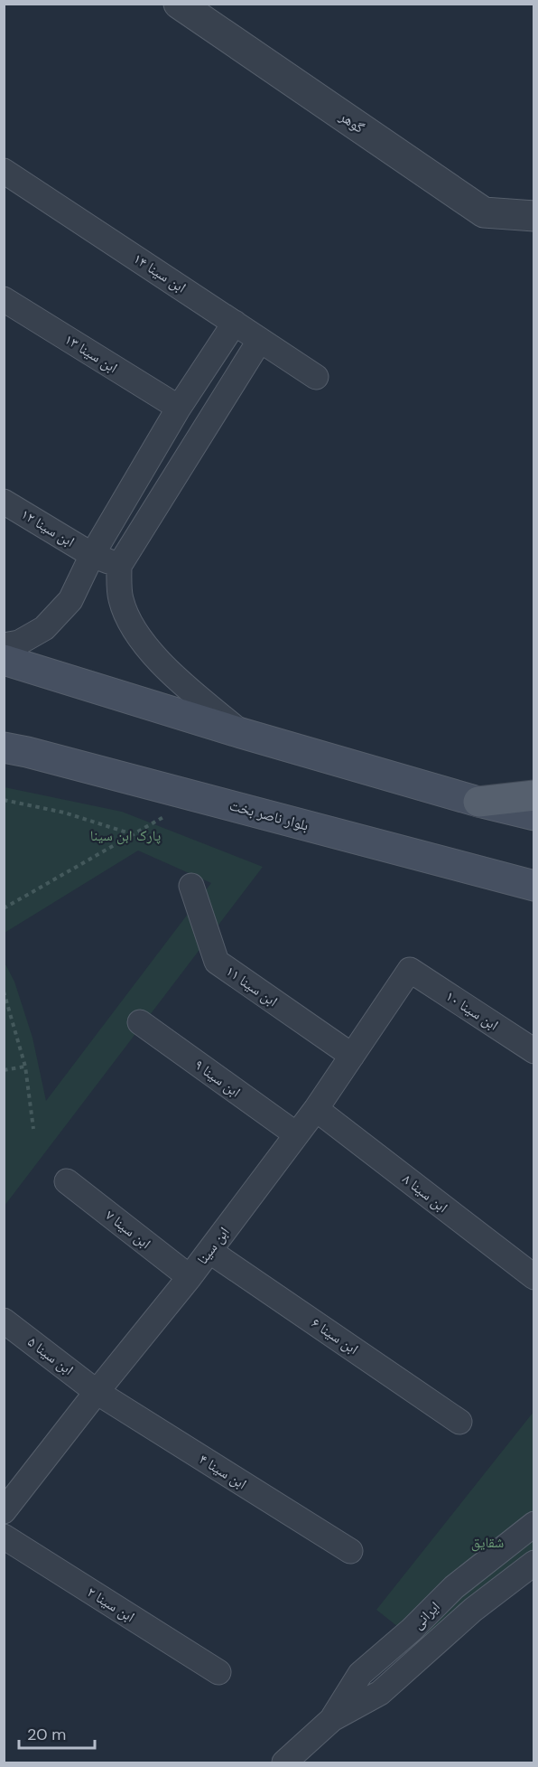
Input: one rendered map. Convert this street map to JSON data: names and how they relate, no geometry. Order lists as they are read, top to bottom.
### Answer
{
  "streets": {
    "main road": ["بلوار ناصر بخت"],
    "street": [
      "گوهر",
      "ابن سینا ۱۴",
      "ابن سینا ۱۳",
      "ابن سینا ۱۲",
      "ابن سینا ۱۱",
      "ابن سینا ۱۰",
      "ابن سینا ۹",
      "ابن سینا ۸",
      "ابن سینا ۷",
      "ابن سینا",
      "ابن سینا ۶",
      "ابن سینا ۵",
      "ابن سینا ۴",
      "ابن سینا ۲",
      "ایرانی"
    ]
  },
  "crossings": [
    ["ابن سینا ۱۱", "ابن سینا"],
    ["ابن سینا ۱۰", "ابن سینا"],
    ["ابن سینا ۹", "ابن سینا"],
    ["ابن سینا ۸", "ابن سینا"],
    ["ابن سینا ۷", "ابن سینا"],
    ["ابن سینا", "ابن سینا ۶"],
    ["ابن سینا", "ابن سینا ۵"],
    ["ابن سینا", "ابن سینا ۴"],
    ["ابن سینا ۵", "ابن سینا ۴"]
  ],
  "parks": ["پارک ابن سینا", "شقایق"],
  "scale_bar": "20 m"
}
